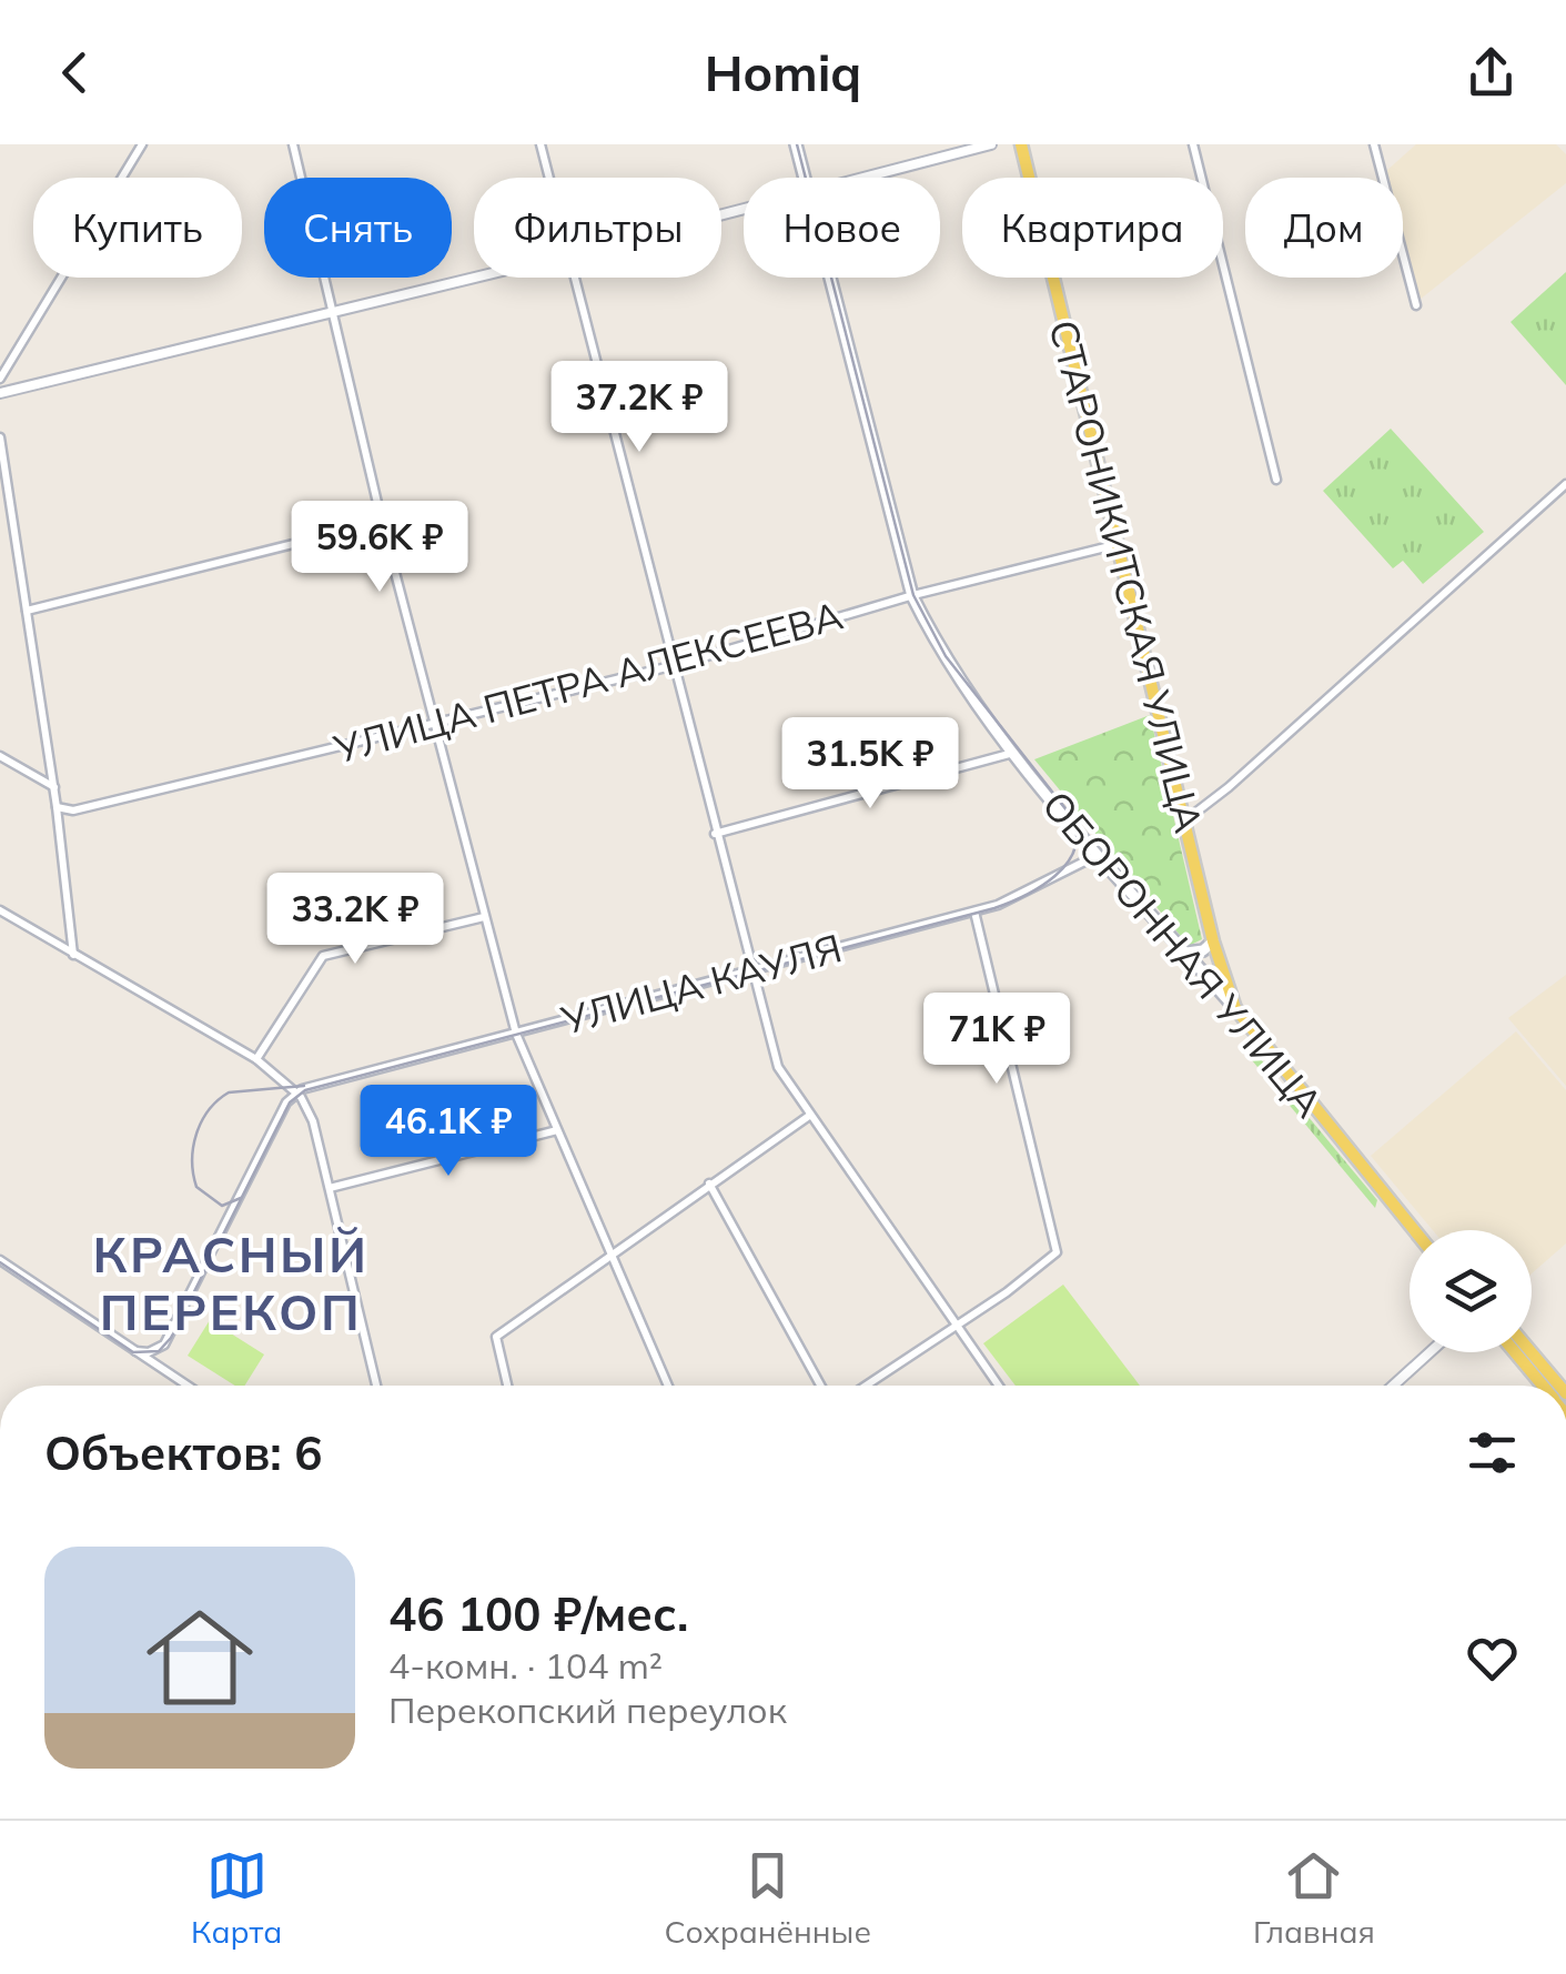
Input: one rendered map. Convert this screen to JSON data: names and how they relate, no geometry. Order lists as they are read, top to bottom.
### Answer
{
  "streets": {
    "main road": ["СТАРОНИКИТСКАЯ УЛИЦА", "ОБОРОННАЯ УЛИЦА"],
    "street": ["УЛИЦА ПЕТРА АЛЕКСЕЕВА", "УЛИЦА КАУЛЯ"]
  },
  "crossings": [
    ["СТАРОНИКИТСКАЯ УЛИЦА", "УЛИЦА ПЕТРА АЛЕКСЕЕВА"],
    ["СТАРОНИКИТСКАЯ УЛИЦА", "ОБОРОННАЯ УЛИЦА"],
    ["УЛИЦА ПЕТРА АЛЕКСЕЕВА", "ОБОРОННАЯ УЛИЦА"],
    ["ОБОРОННАЯ УЛИЦА", "УЛИЦА КАУЛЯ"]
  ],
  "districts": ["КРАСНЫЙ ПЕРЕКОП"],
  "page": {
    "header": "Homiq",
    "chip": [
      "Купить",
      "Снять",
      "Фильтры",
      "Новое",
      "Квартира",
      "Дом"
    ],
    "price": [
      "37.2K ₽",
      "59.6K ₽",
      "31.5K ₽",
      "33.2K ₽",
      "71K ₽",
      "46.1K ₽"
    ],
    "heading": "Объектов: 6",
    "list": [
      {
        "name": "46 100 ₽/мес.",
        "note": "4-комн. · 104 m² · Перекопский переулок"
      }
    ],
    "tabs": ["Карта", "Сохранённые", "Главная"]
  }
}
